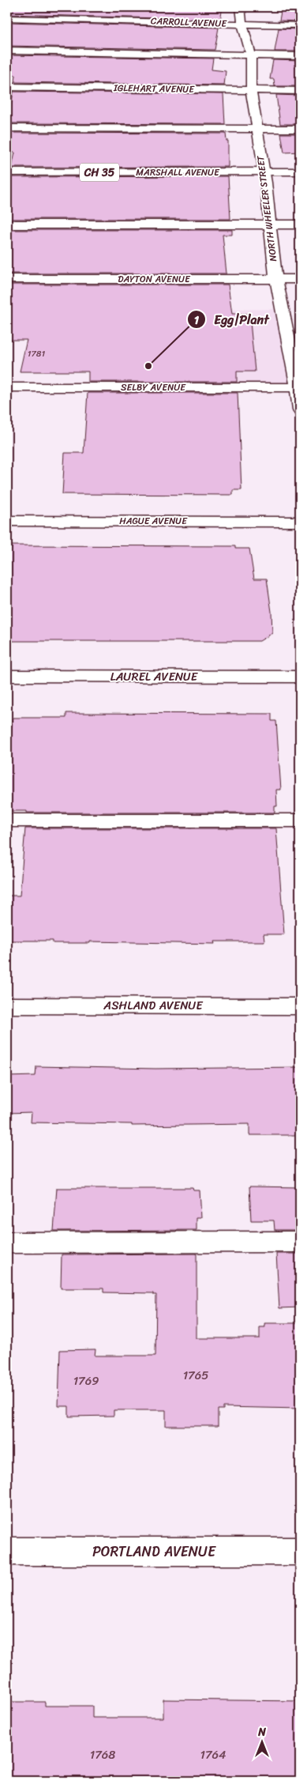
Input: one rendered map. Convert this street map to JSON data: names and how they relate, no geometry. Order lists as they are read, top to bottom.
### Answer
{
  "streets": {
    "street": [
      "CARROLL AVENUE",
      "IGLEHART AVENUE",
      "CH 35",
      "MARSHALL AVENUE",
      "NORTH WHEELER STREET",
      "DAYTON AVENUE",
      "SELBY AVENUE",
      "HAGUE AVENUE",
      "LAUREL AVENUE",
      "ASHLAND AVENUE",
      "PORTLAND AVENUE"
    ]
  },
  "crossings": [
    ["CARROLL AVENUE", "NORTH WHEELER STREET"],
    ["IGLEHART AVENUE", "NORTH WHEELER STREET"],
    ["MARSHALL AVENUE", "NORTH WHEELER STREET"],
    ["NORTH WHEELER STREET", "DAYTON AVENUE"],
    ["NORTH WHEELER STREET", "SELBY AVENUE"]
  ],
  "places": ["Egg|Plant"],
  "house_numbers": [
    "1781",
    "1765",
    "1769",
    "1768",
    "1764"
  ],
  "north": "top"
}
